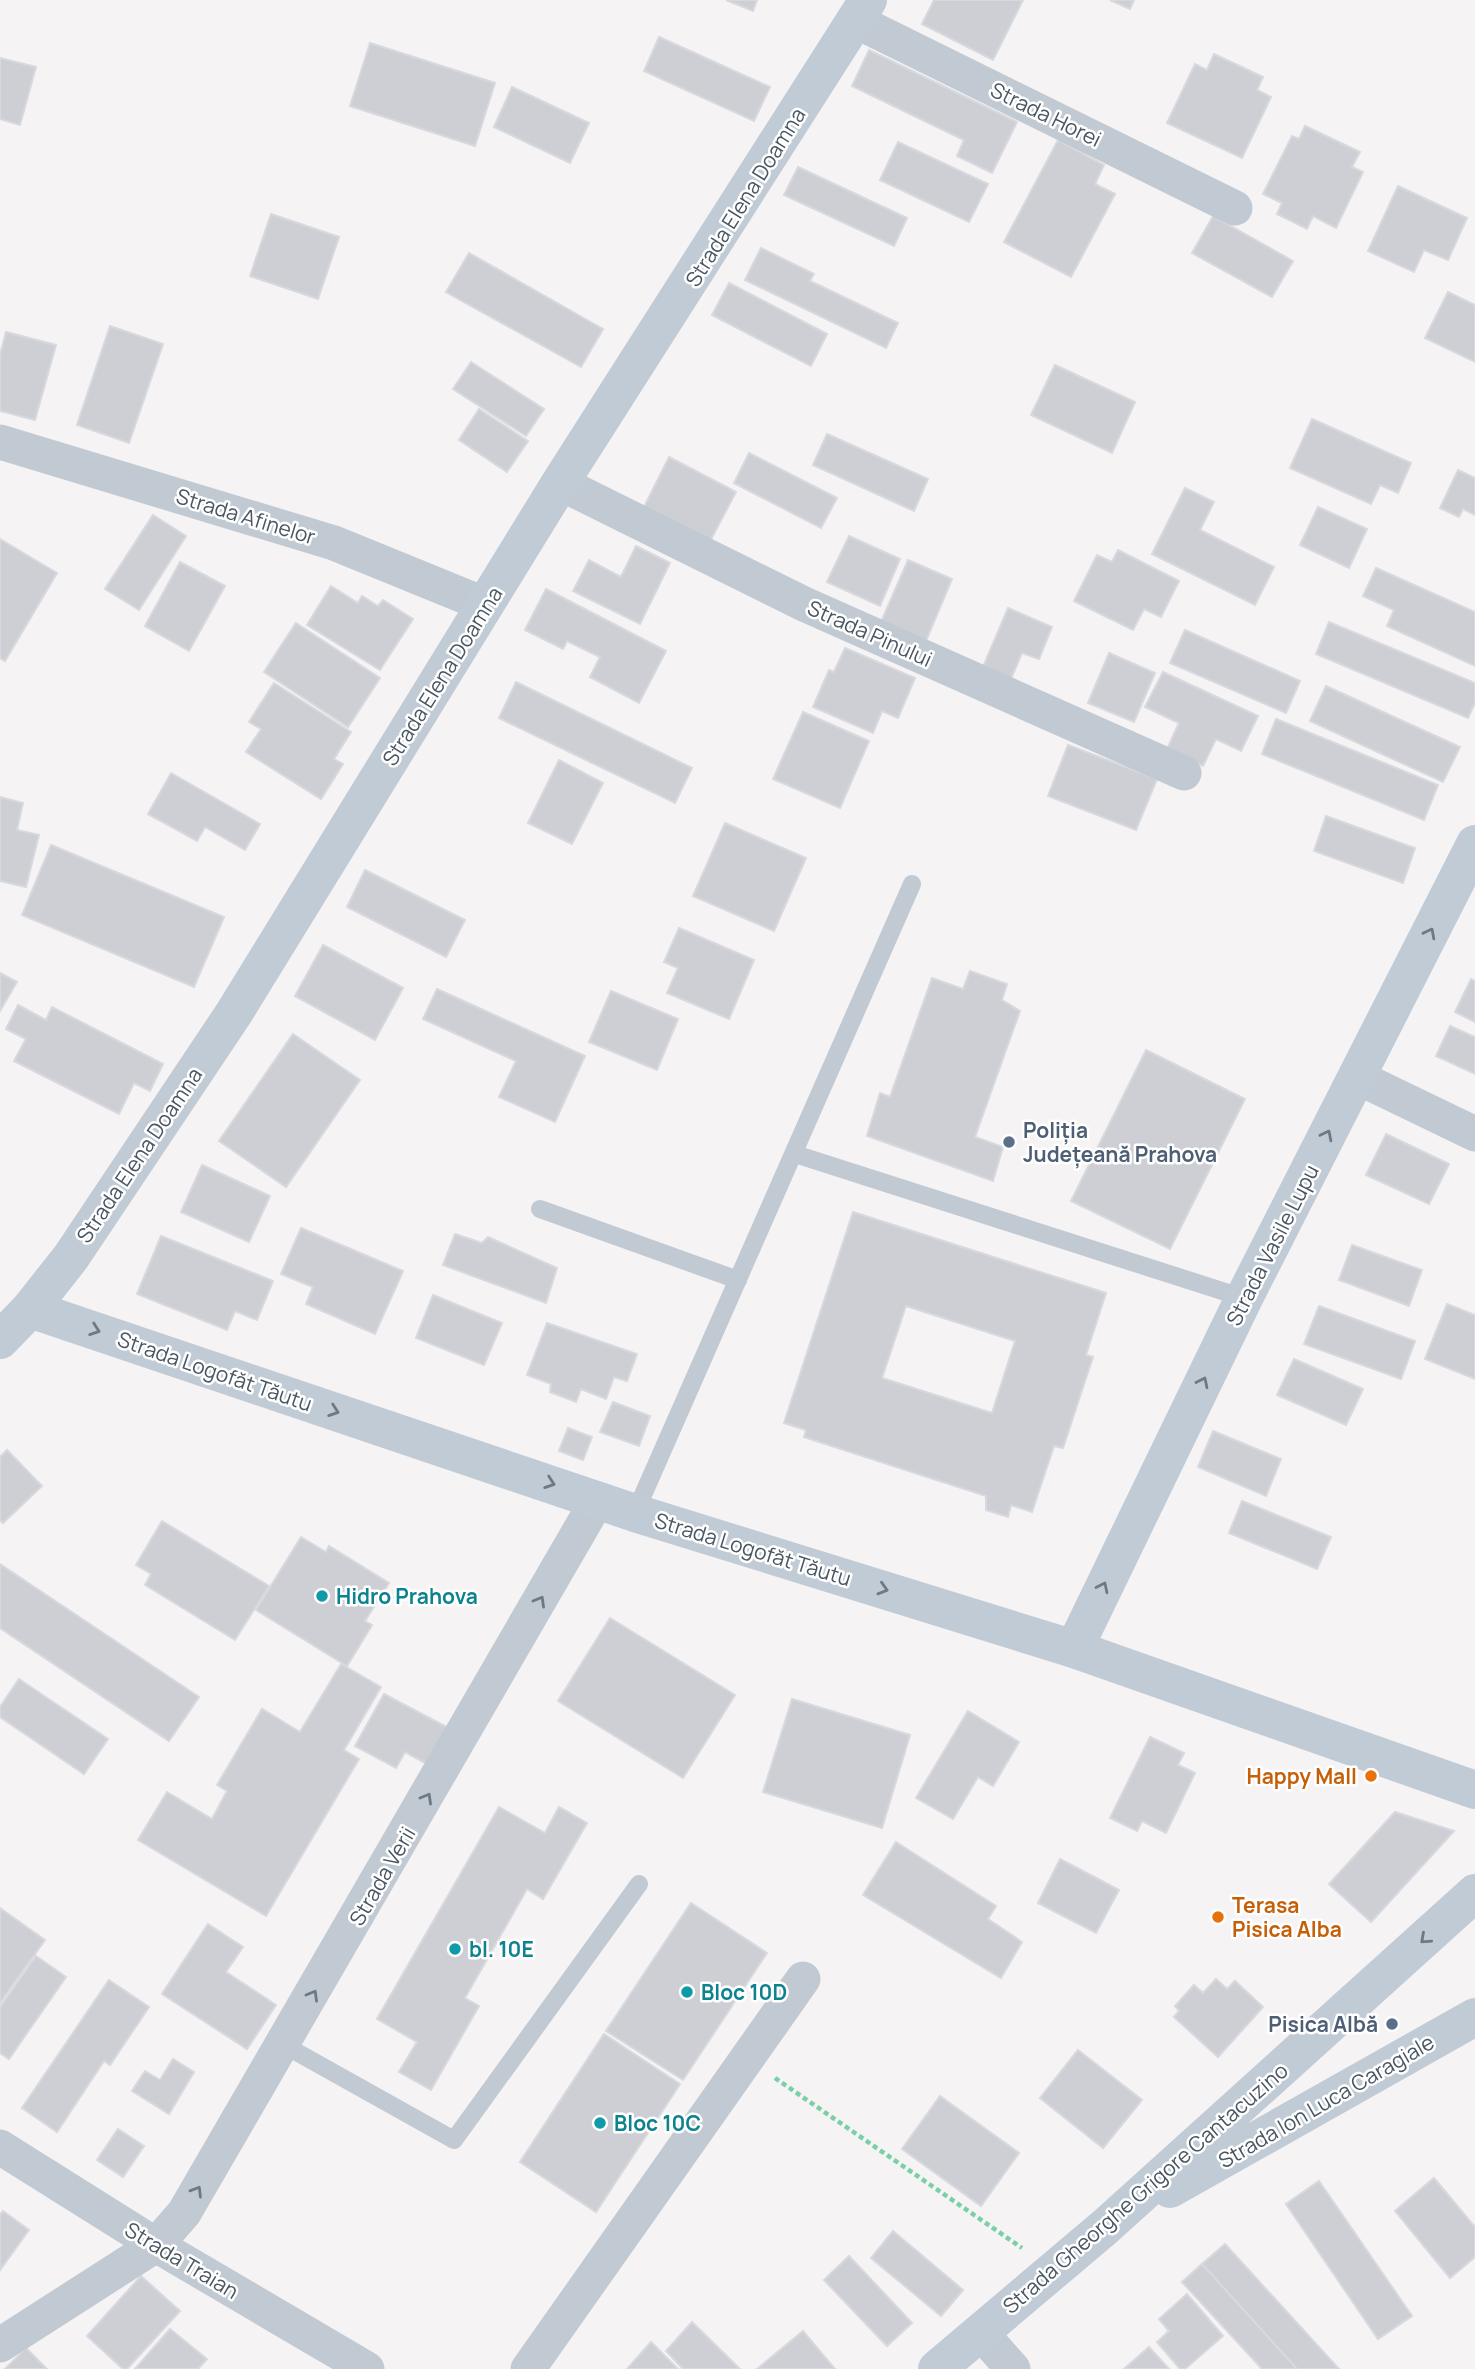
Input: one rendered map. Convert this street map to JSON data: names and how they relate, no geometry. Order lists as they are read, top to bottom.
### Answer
{
  "streets": {
    "street": [
      "Strada Horei",
      "Strada Elena Doamna",
      "Strada Afinelor",
      "Strada Pinului",
      "Strada Vasile Lupu",
      "Strada Logofăt Tăutu",
      "Strada Verii",
      "Strada Ion Luca Caragiale",
      "Strada Gheorghe Grigore Cantacuzino",
      "Strada Traian"
    ]
  },
  "crossings": [
    ["Strada Horei", "Strada Elena Doamna"],
    ["Strada Elena Doamna", "Strada Afinelor"],
    ["Strada Elena Doamna", "Strada Pinului"],
    ["Strada Elena Doamna", "Strada Logofăt Tăutu"],
    ["Strada Vasile Lupu", "Strada Logofăt Tăutu"],
    ["Strada Logofăt Tăutu", "Strada Verii"],
    ["Strada Verii", "Strada Traian"],
    ["Strada Ion Luca Caragiale", "Strada Gheorghe Grigore Cantacuzino"]
  ],
  "one_way": [
    "Strada Vasile Lupu",
    "Strada Logofăt Tăutu",
    "Strada Verii",
    "Strada Gheorghe Grigore Cantacuzino"
  ],
  "places": [
    "Poliția Județeană Prahova",
    "Hidro Prahova",
    "Happy Mall",
    "Terasa Pisica Alba",
    "bl. 10E",
    "Bloc 10D",
    "Pisica Albă",
    "Bloc 10C"
  ]
}
